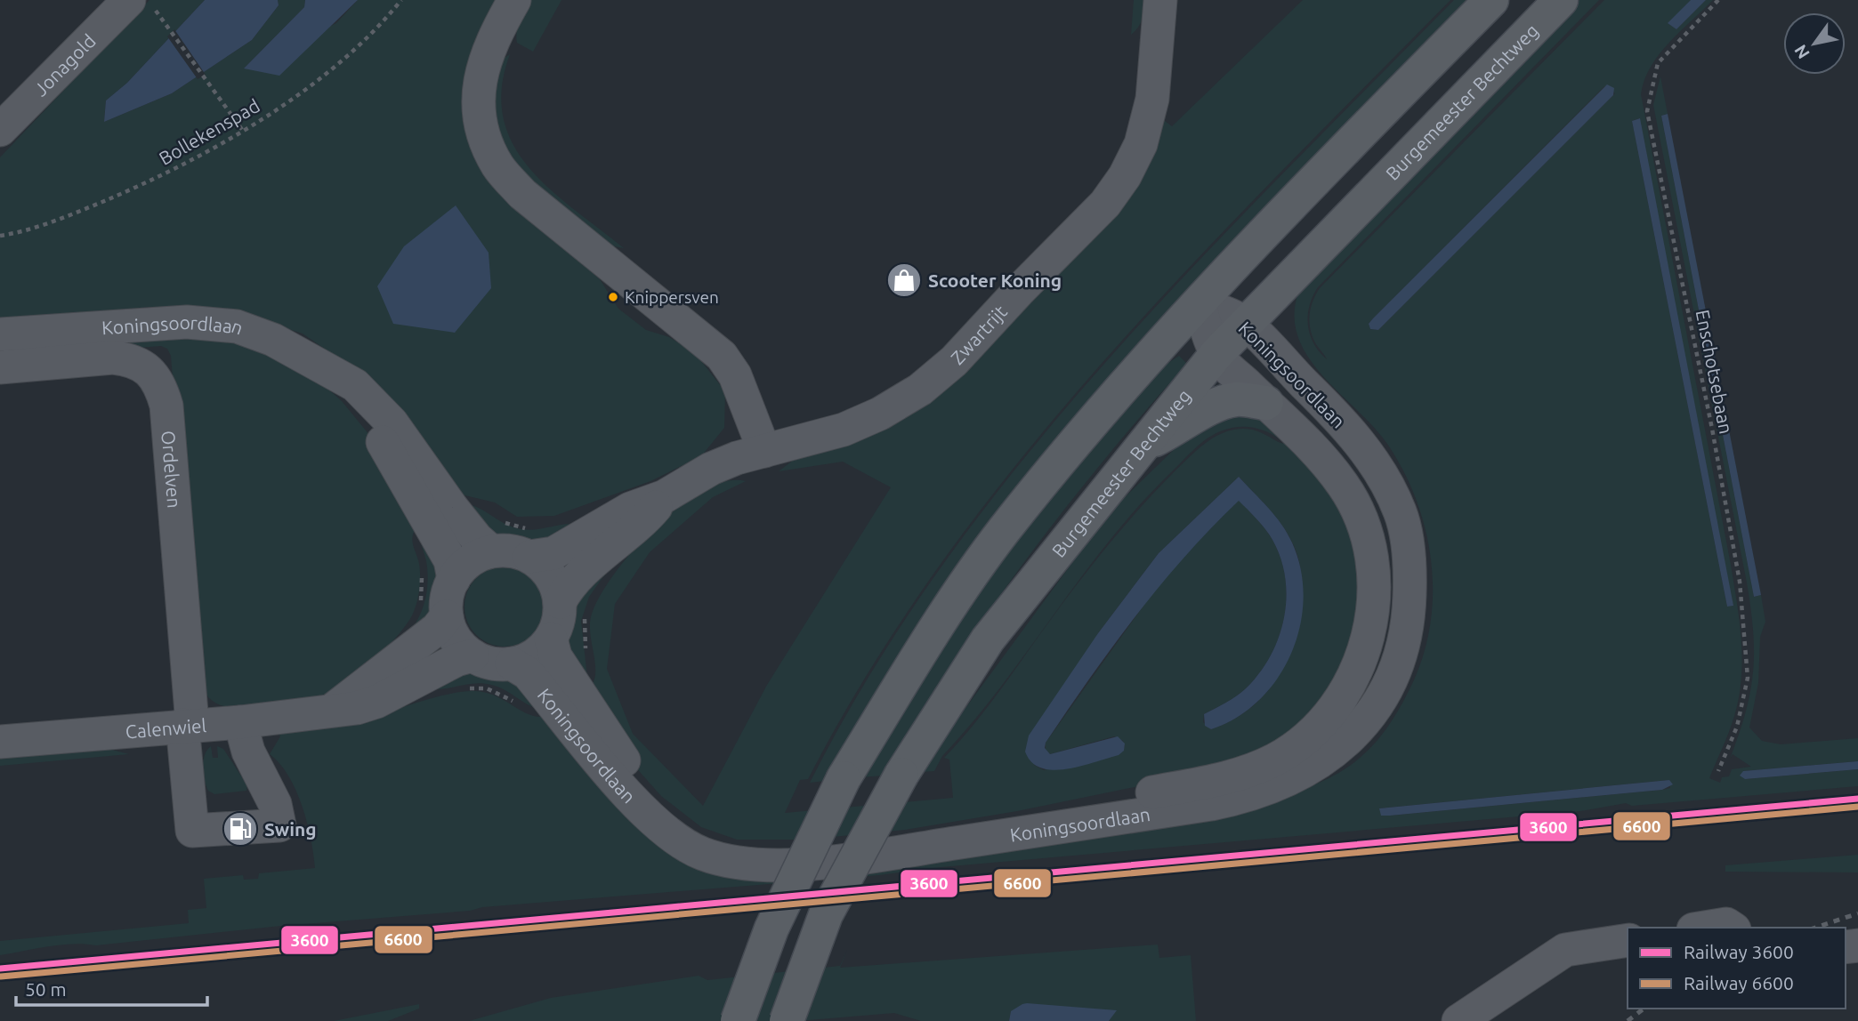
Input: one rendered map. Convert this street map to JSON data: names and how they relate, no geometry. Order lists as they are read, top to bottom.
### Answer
{
  "streets": {
    "main road": ["Burgemeester Bechtweg"],
    "street": [
      "Jonagold",
      "Koningsoordlaan",
      "Zwartrijt",
      "Ordelven",
      "Calenwiel"
    ],
    "path": ["Bollekenspad", "Enschotsebaan"]
  },
  "crossings": [
    ["Burgemeester Bechtweg", "Koningsoordlaan"],
    ["Koningsoordlaan", "Zwartrijt"],
    ["Koningsoordlaan", "Calenwiel"],
    ["Zwartrijt", "Calenwiel"],
    ["Ordelven", "Calenwiel"]
  ],
  "places": {
    "shop": ["Scooter Koning"],
    "other": ["Knippersven"],
    "fuel station": ["Swing"]
  },
  "lines": ["rail line 3600", "rail line 6600"],
  "legend": ["Railway 3600", "Railway 6600"],
  "scale_bar": "50 m",
  "north": "bottom left"
}
